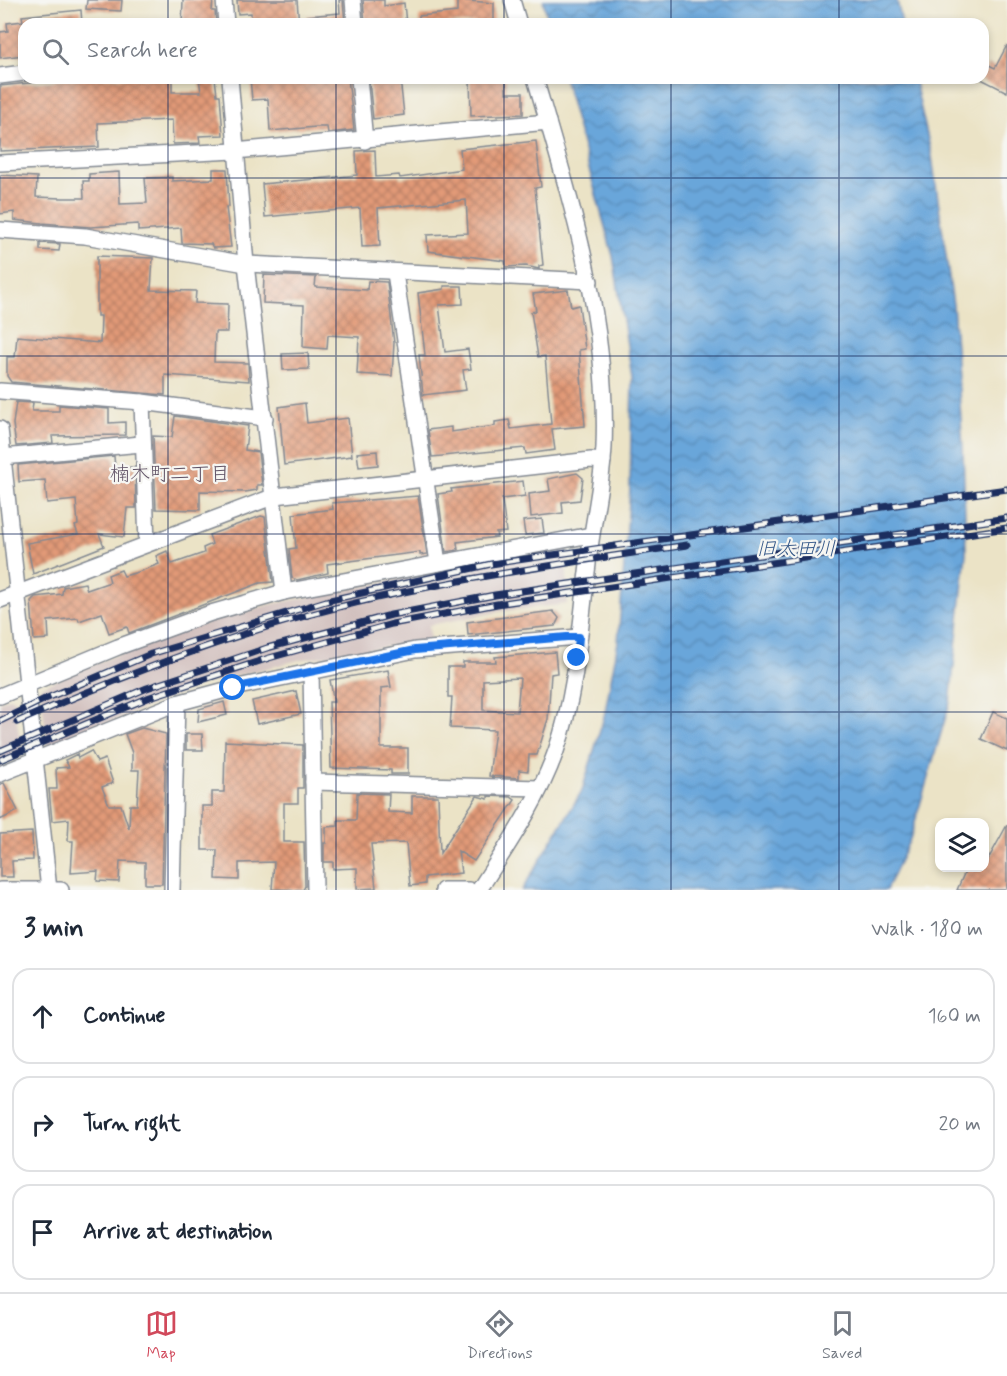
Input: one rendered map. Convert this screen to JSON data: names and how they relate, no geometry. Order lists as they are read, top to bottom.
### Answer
{
  "districts": ["楠木町二丁目"],
  "water": ["旧太田川"],
  "page": {
    "search": "Search here",
    "heading": ["3 min", "Walk · 180 m"],
    "list": [
      ["Continue", "160 m"],
      ["Turn right", "20 m"],
      "Arrive at destination"
    ],
    "nav": ["Map", "Directions", "Saved"]
  }
}
